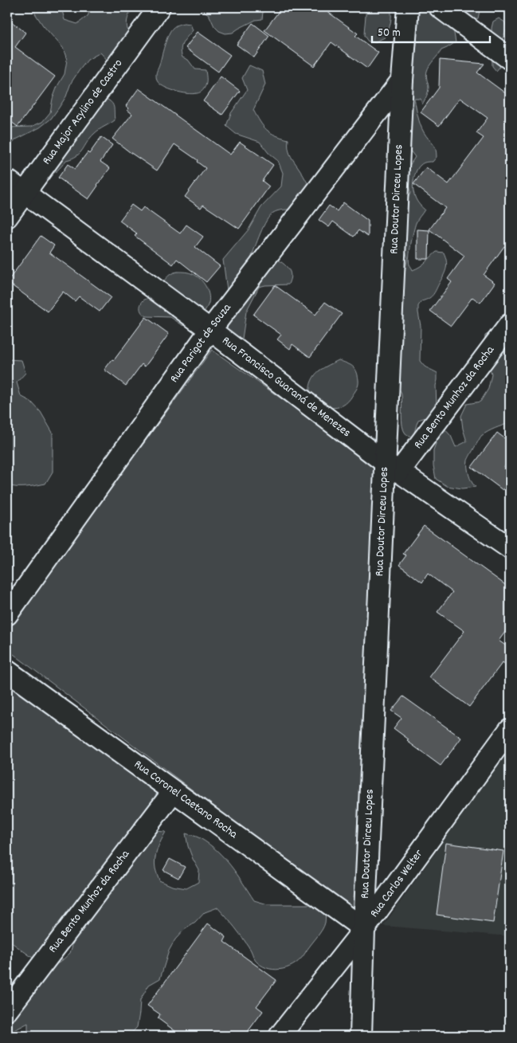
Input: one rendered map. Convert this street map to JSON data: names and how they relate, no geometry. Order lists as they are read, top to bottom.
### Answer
{
  "streets": {
    "street": [
      "Rua Major Acylino de Castro",
      "Rua Doutor Dirceu Lopes",
      "Rua Parigot de Souza",
      "Rua Francisco Guaraná de Menezes",
      "Rua Bento Munhoz da Rocha",
      "Rua Coronel Caetano Rocha",
      "Rua Carlos Welter"
    ]
  },
  "crossings": [
    ["Rua Major Acylino de Castro", "Rua Francisco Guaraná de Menezes"],
    ["Rua Doutor Dirceu Lopes", "Rua Parigot de Souza"],
    ["Rua Doutor Dirceu Lopes", "Rua Francisco Guaraná de Menezes"],
    ["Rua Doutor Dirceu Lopes", "Rua Bento Munhoz da Rocha"],
    ["Rua Doutor Dirceu Lopes", "Rua Coronel Caetano Rocha"],
    ["Rua Doutor Dirceu Lopes", "Rua Carlos Welter"],
    ["Rua Parigot de Souza", "Rua Francisco Guaraná de Menezes"],
    ["Rua Francisco Guaraná de Menezes", "Rua Bento Munhoz da Rocha"],
    ["Rua Bento Munhoz da Rocha", "Rua Coronel Caetano Rocha"],
    ["Rua Coronel Caetano Rocha", "Rua Carlos Welter"]
  ],
  "scale_bar": "50 m"
}
